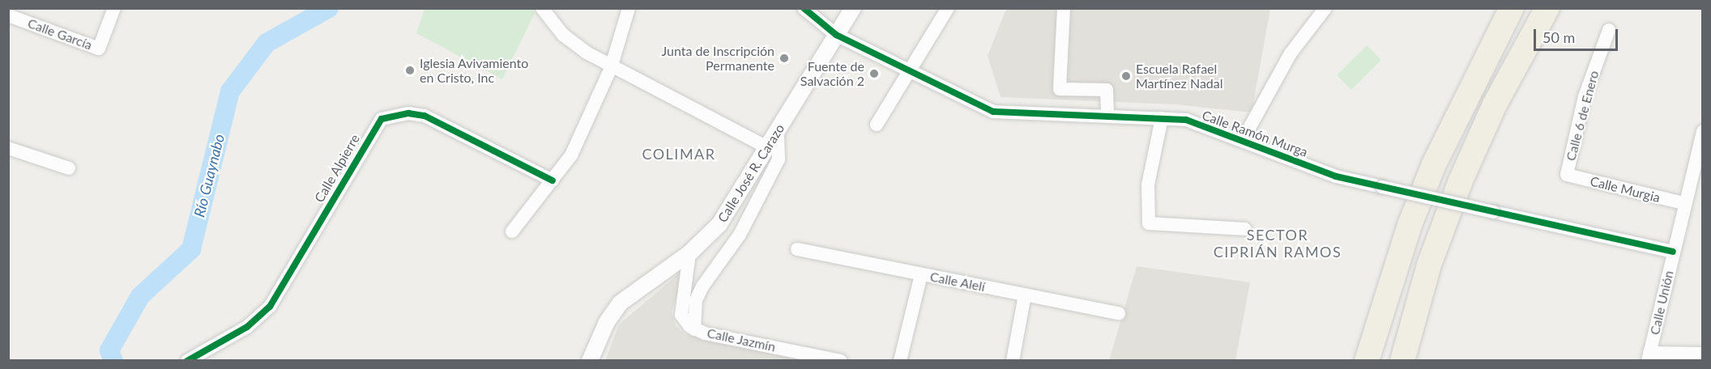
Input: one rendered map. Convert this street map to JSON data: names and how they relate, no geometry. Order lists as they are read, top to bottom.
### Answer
{
  "streets": {
    "street": [
      "Calle García",
      "Calle 6 de Enero",
      "Calle Ramón Murga",
      "Calle Alpierre",
      "Calle José R. Carazo",
      "Calle Murgia",
      "Calle Alelí",
      "Calle Unión",
      "Calle Jazmín"
    ]
  },
  "crossings": [
    ["Calle 6 de Enero", "Calle Murgia"],
    ["Calle Ramón Murga", "Calle José R. Carazo"],
    ["Calle Ramón Murga", "Calle Unión"],
    ["Calle José R. Carazo", "Calle Jazmín"],
    ["Calle Murgia", "Calle Unión"]
  ],
  "districts": ["COLIMAR", "SECTOR CIPRIÁN RAMOS"],
  "water": ["Río Guaynabo"],
  "places": [
    "Junta de Inscripción Permanente",
    "Iglesia Avivamiento en Cristo, Inc",
    "Fuente de Salvación 2",
    "Escuela Rafael Martínez Nadal"
  ],
  "scale_bar": "50 m"
}
